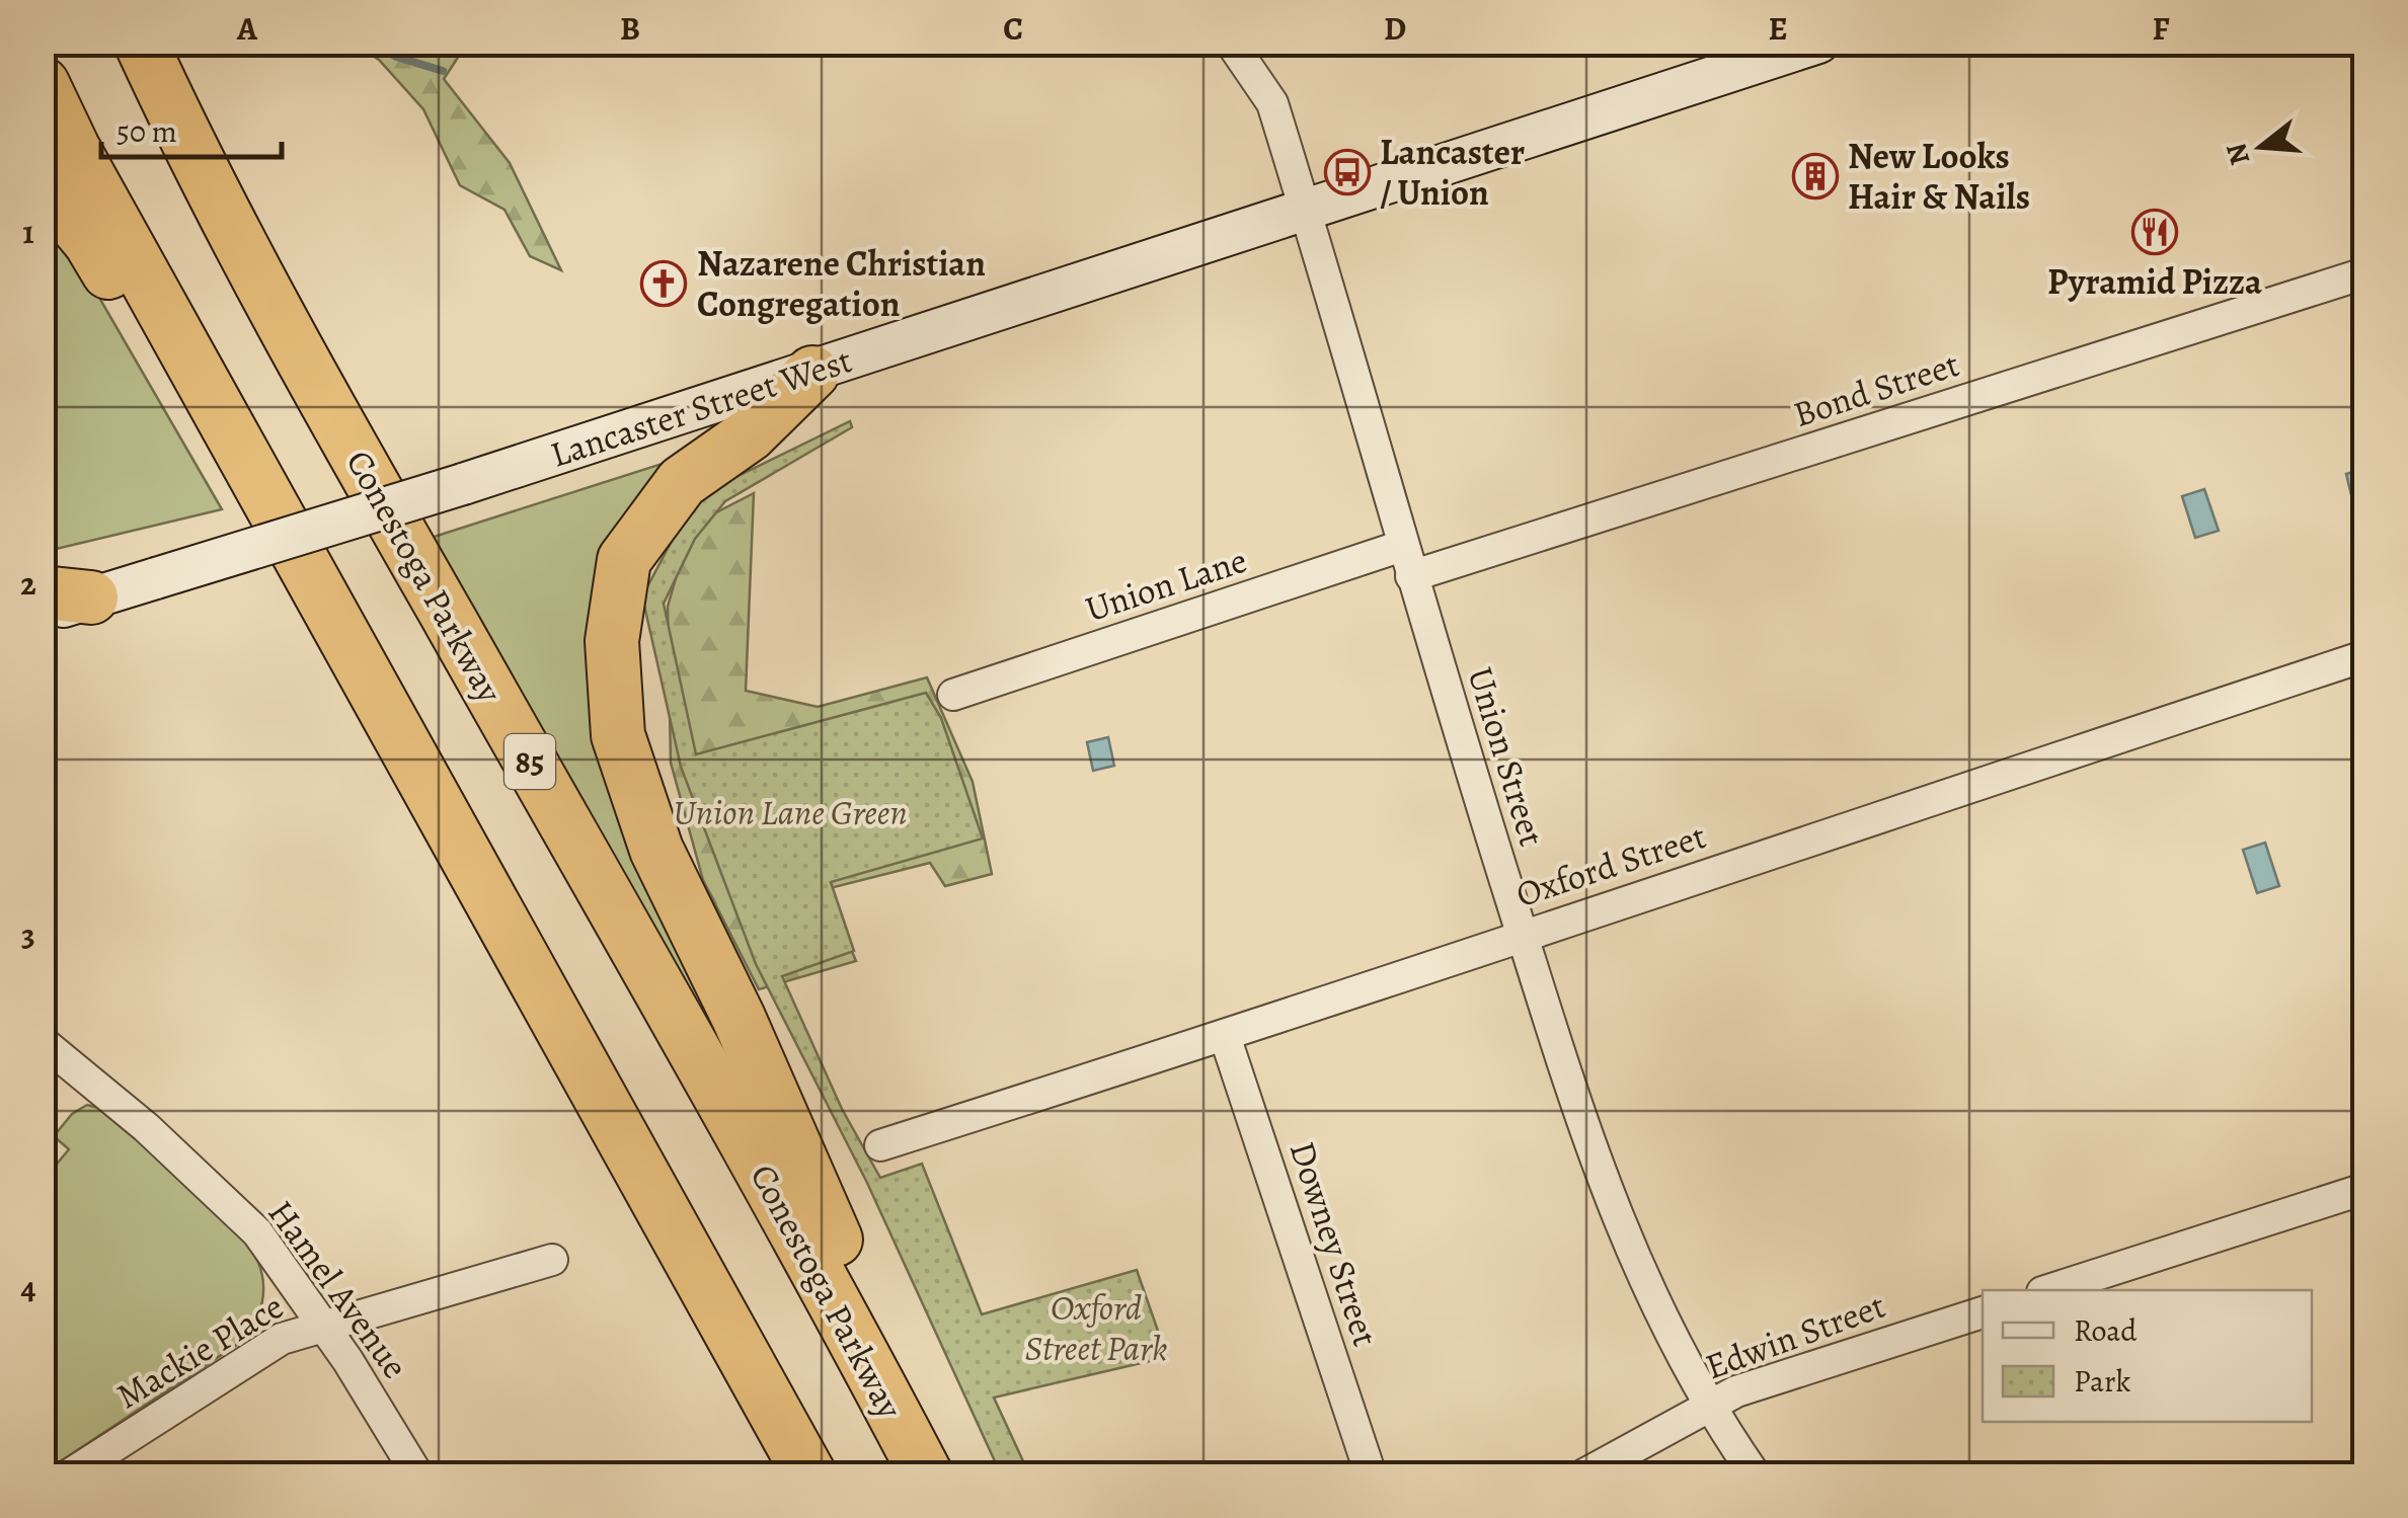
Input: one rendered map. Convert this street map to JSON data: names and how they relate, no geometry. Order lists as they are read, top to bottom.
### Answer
{
  "streets": {
    "highway": ["Conestoga Parkway", "85"],
    "main road": ["Lancaster Street West"],
    "street": [
      "Bond Street",
      "Union Lane",
      "Union Street",
      "Oxford Street",
      "Downey Street",
      "Hamel Avenue",
      "Edwin Street",
      "Mackie Place"
    ]
  },
  "crossings": [
    ["Bond Street", "Union Street"],
    ["Lancaster Street West", "Union Street"],
    ["Union Lane", "Union Street"],
    ["Union Street", "Oxford Street"],
    ["Union Street", "Edwin Street"],
    ["Oxford Street", "Downey Street"],
    ["Hamel Avenue", "Mackie Place"]
  ],
  "parks": ["Union Lane Green", "Oxford Street Park"],
  "places": {
    "bus stop": ["Lancaster / Union"],
    "building": ["New Looks Hair & Nails"],
    "restaurant": ["Pyramid Pizza"],
    "church": ["Nazarene Christian Congregation"]
  },
  "legend": ["Road", "Park"],
  "scale_bar": "50 m",
  "north": "left",
  "grid": {
    "columns": [
      "A",
      "B",
      "C",
      "D",
      "E",
      "F"
    ],
    "rows": [
      "1",
      "2",
      "3",
      "4"
    ]
  }
}
